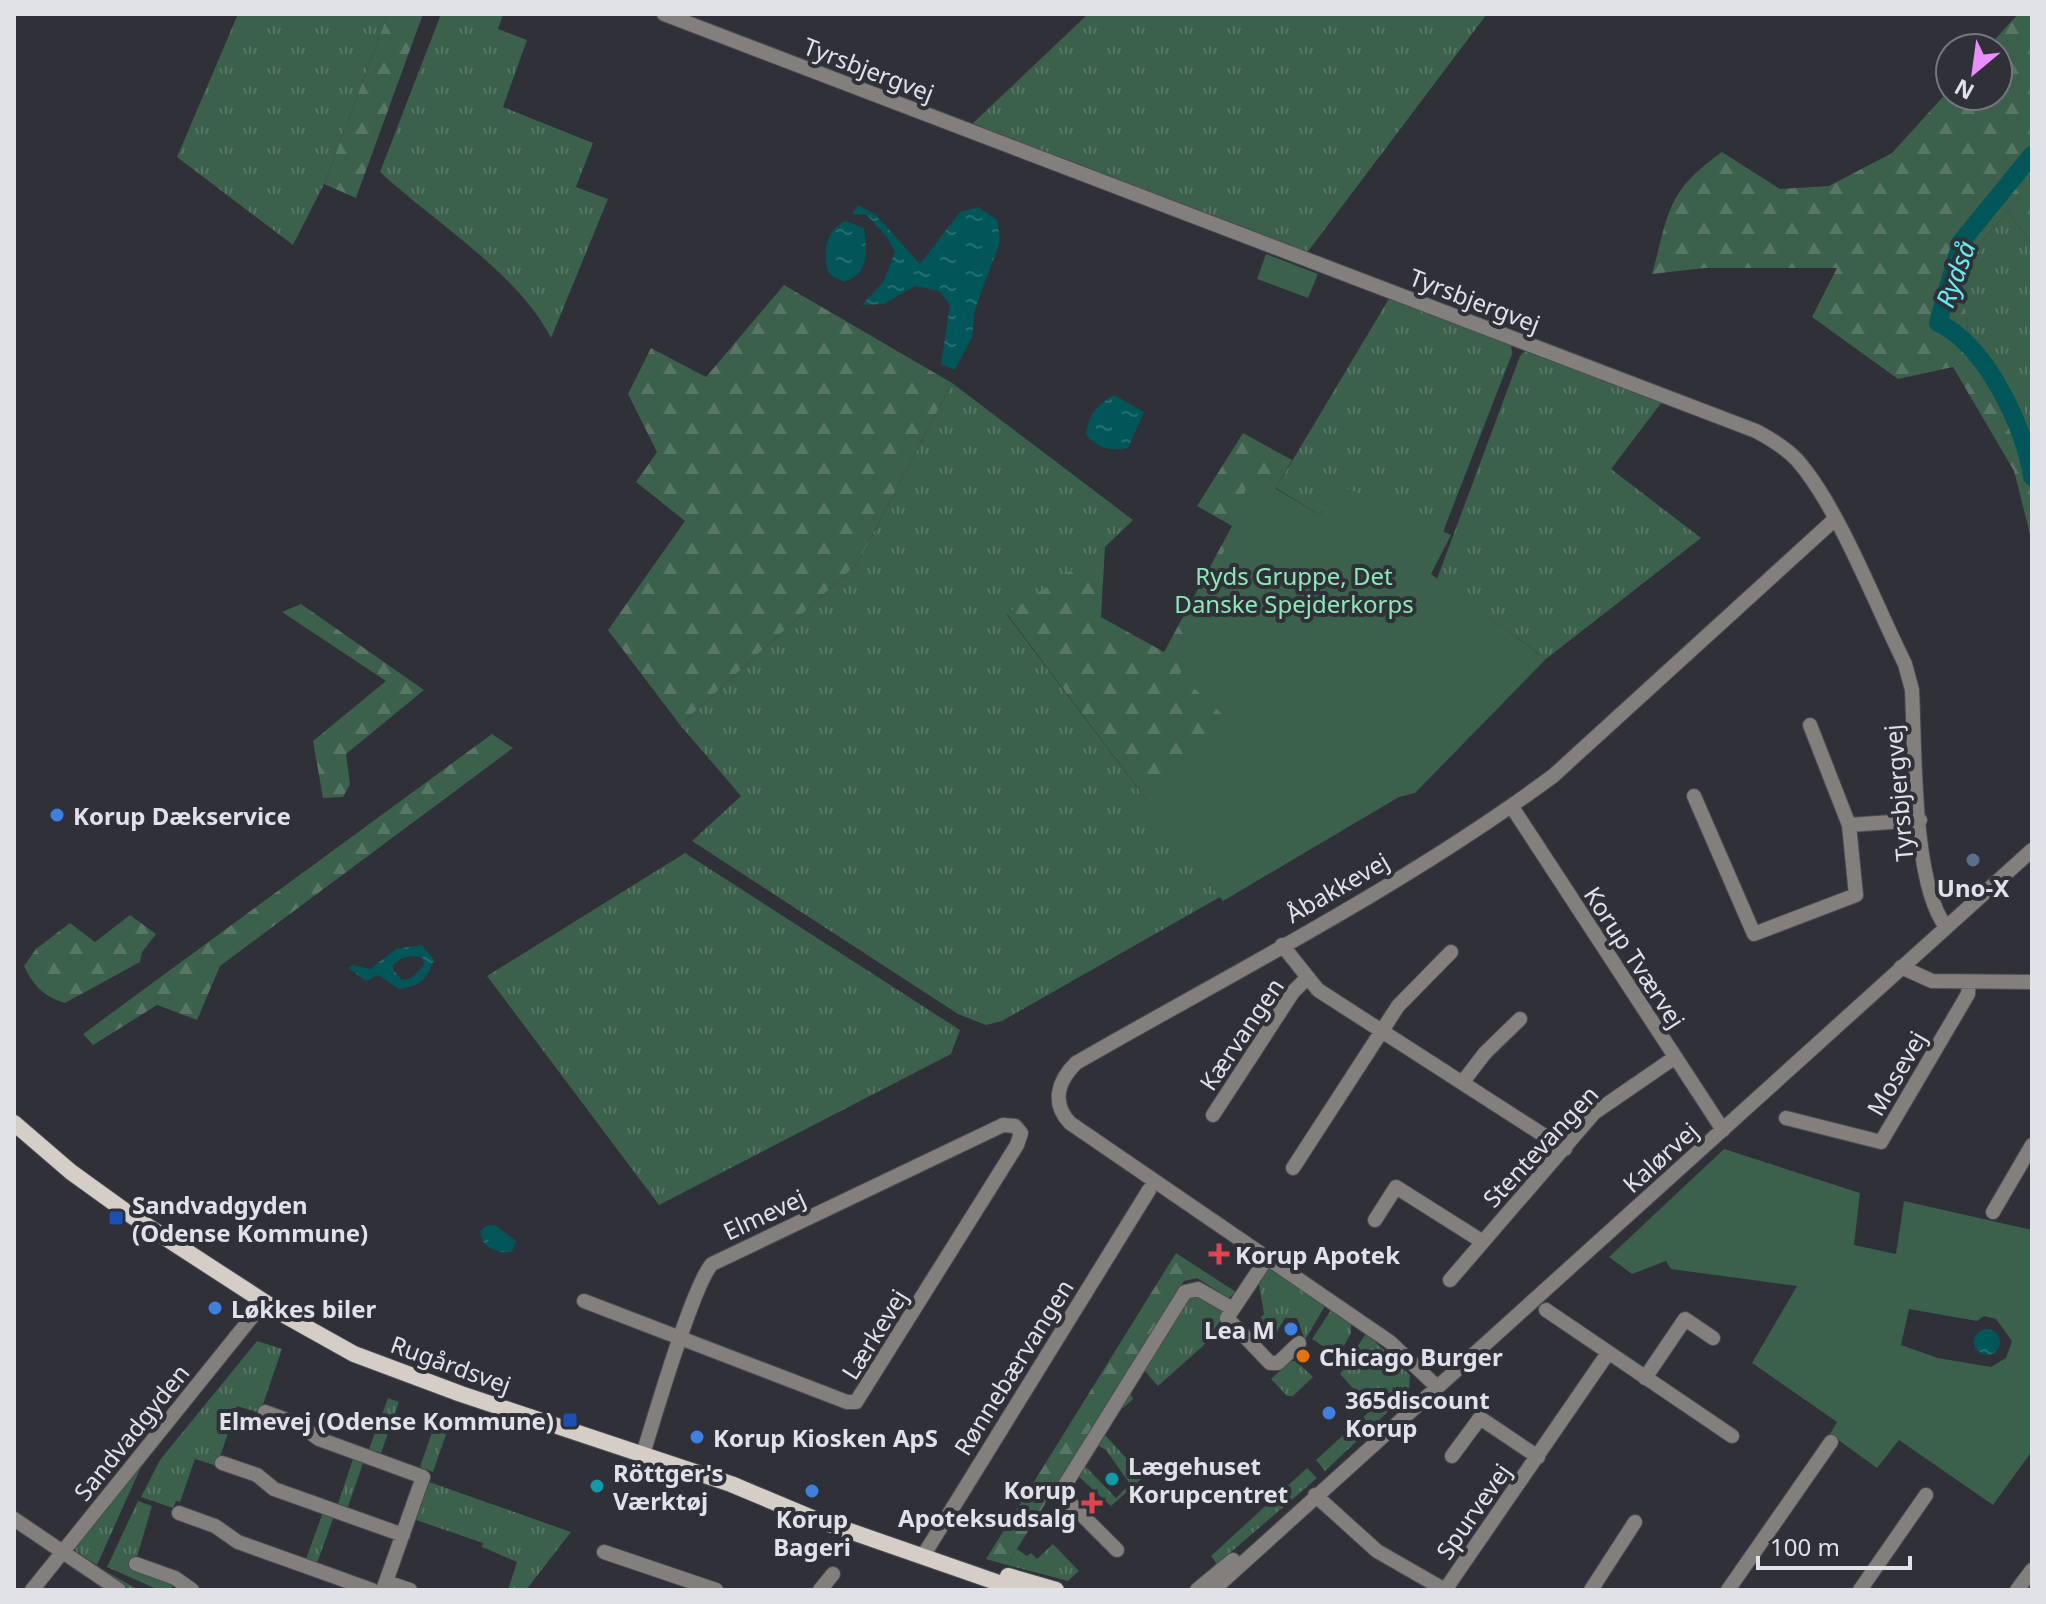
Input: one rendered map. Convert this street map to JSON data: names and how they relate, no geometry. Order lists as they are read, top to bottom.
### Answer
{
  "streets": {
    "main road": ["Rugårdsvej"],
    "street": [
      "Tyrsbjergvej",
      "Åbakkevej",
      "Korup Tværvej",
      "Kærvangen",
      "Mosevej",
      "Stentevangen",
      "Kalørvej",
      "Elmevej",
      "Lærkevej",
      "Rønnebærvangen",
      "Sandvadgyden",
      "Spurvevej"
    ]
  },
  "crossings": [
    ["Tyrsbjergvej", "Åbakkevej"],
    ["Tyrsbjergvej", "Kalørvej"],
    ["Åbakkevej", "Korup Tværvej"],
    ["Åbakkevej", "Kalørvej"],
    ["Korup Tværvej", "Stentevangen"],
    ["Korup Tværvej", "Kalørvej"],
    ["Elmevej", "Lærkevej"],
    ["Elmevej", "Rugårdsvej"],
    ["Rugårdsvej", "Rønnebærvangen"],
    ["Rugårdsvej", "Sandvadgyden"]
  ],
  "water": ["Rydså"],
  "parks": ["Ryds Gruppe, Det Danske Spejderkorps"],
  "places": {
    "other": [
      "Korup Dækservice",
      "Uno-X",
      "Løkkes biler",
      "Lea M",
      "Chicago Burger",
      "365discount Korup",
      "Korup Kiosken ApS",
      "Lægehuset Korupcentret",
      "Röttger's Værktøj",
      "Korup Bageri"
    ],
    "transit": ["Sandvadgyden (Odense Kommune)", "Elmevej (Odense Kommune)"],
    "health": ["Korup Apotek", "Korup Apoteksudsalg"]
  },
  "scale_bar": "100 m",
  "north": "bottom left"
}
